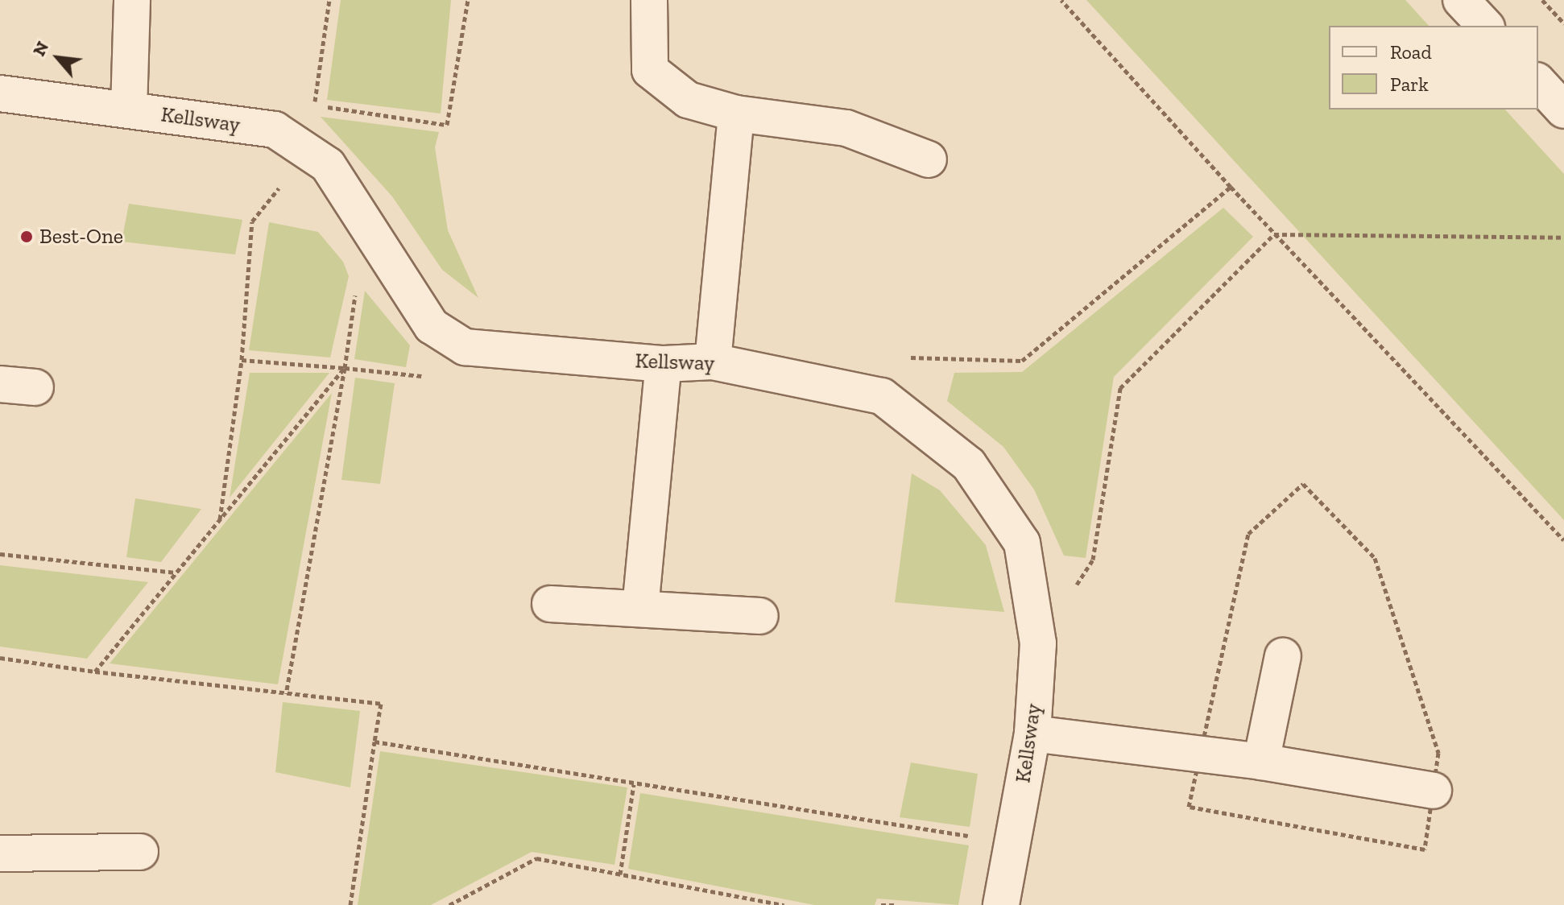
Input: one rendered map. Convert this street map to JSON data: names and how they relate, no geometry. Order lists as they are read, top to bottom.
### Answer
{
  "streets": {
    "street": ["Kellsway"]
  },
  "places": ["Best-One"],
  "legend": ["Road", "Park"],
  "north": "top left"
}
